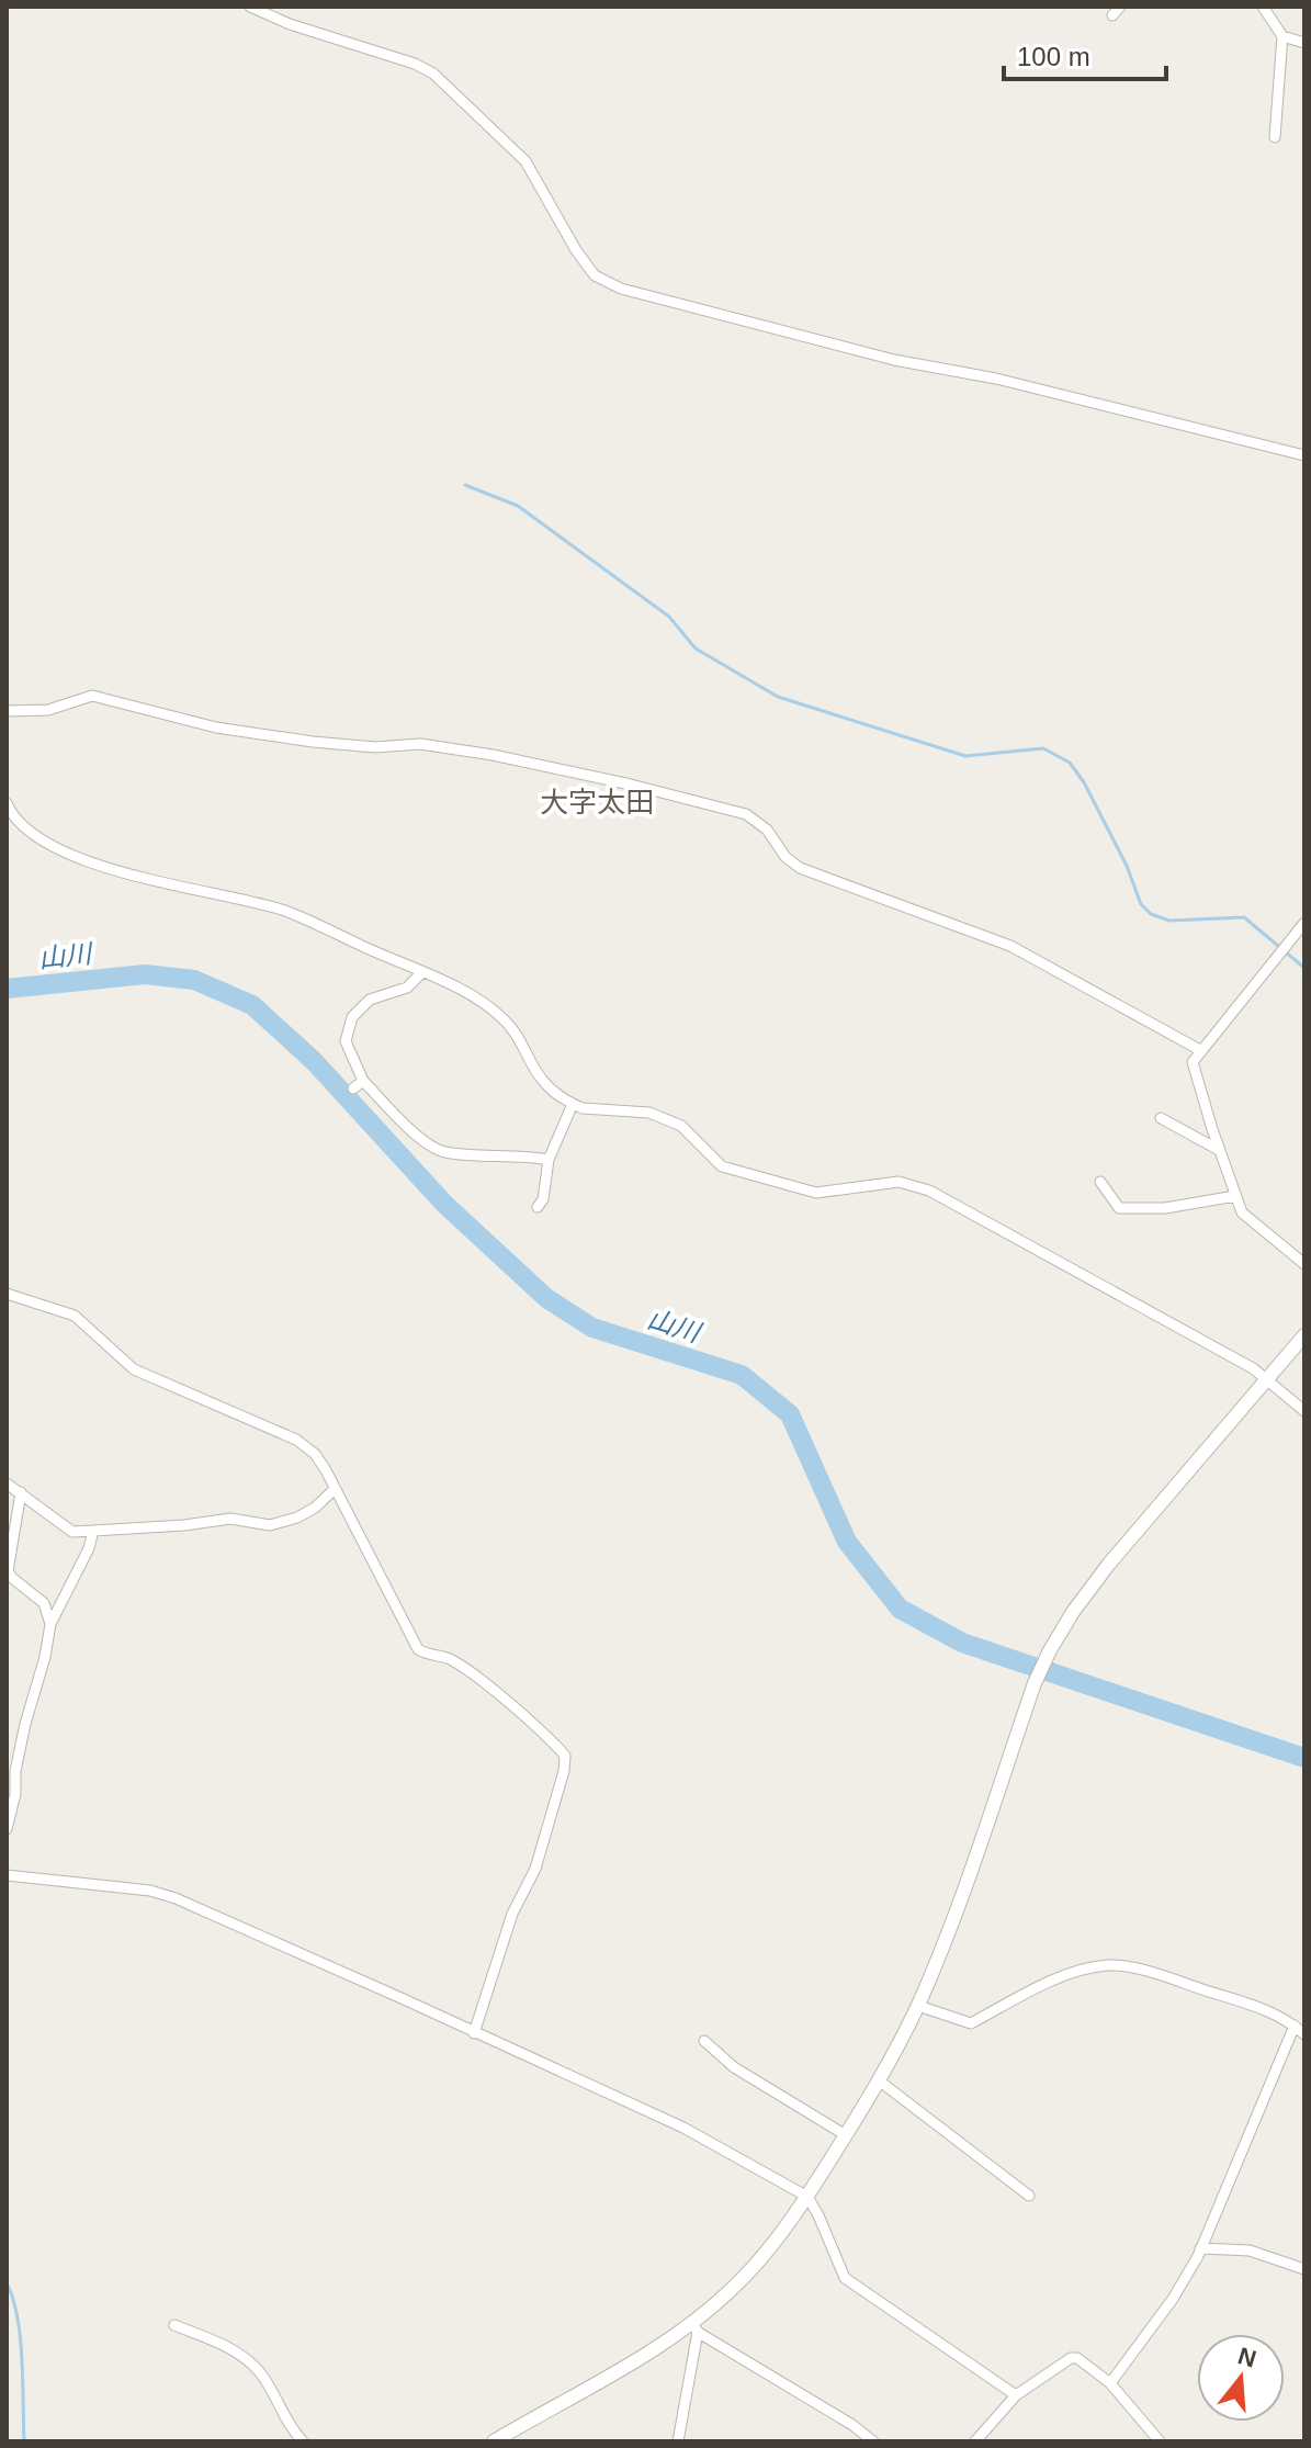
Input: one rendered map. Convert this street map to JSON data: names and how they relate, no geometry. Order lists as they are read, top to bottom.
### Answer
{
  "districts": ["大字太田"],
  "water": ["山川"],
  "scale_bar": "100 m",
  "north": "top"
}
